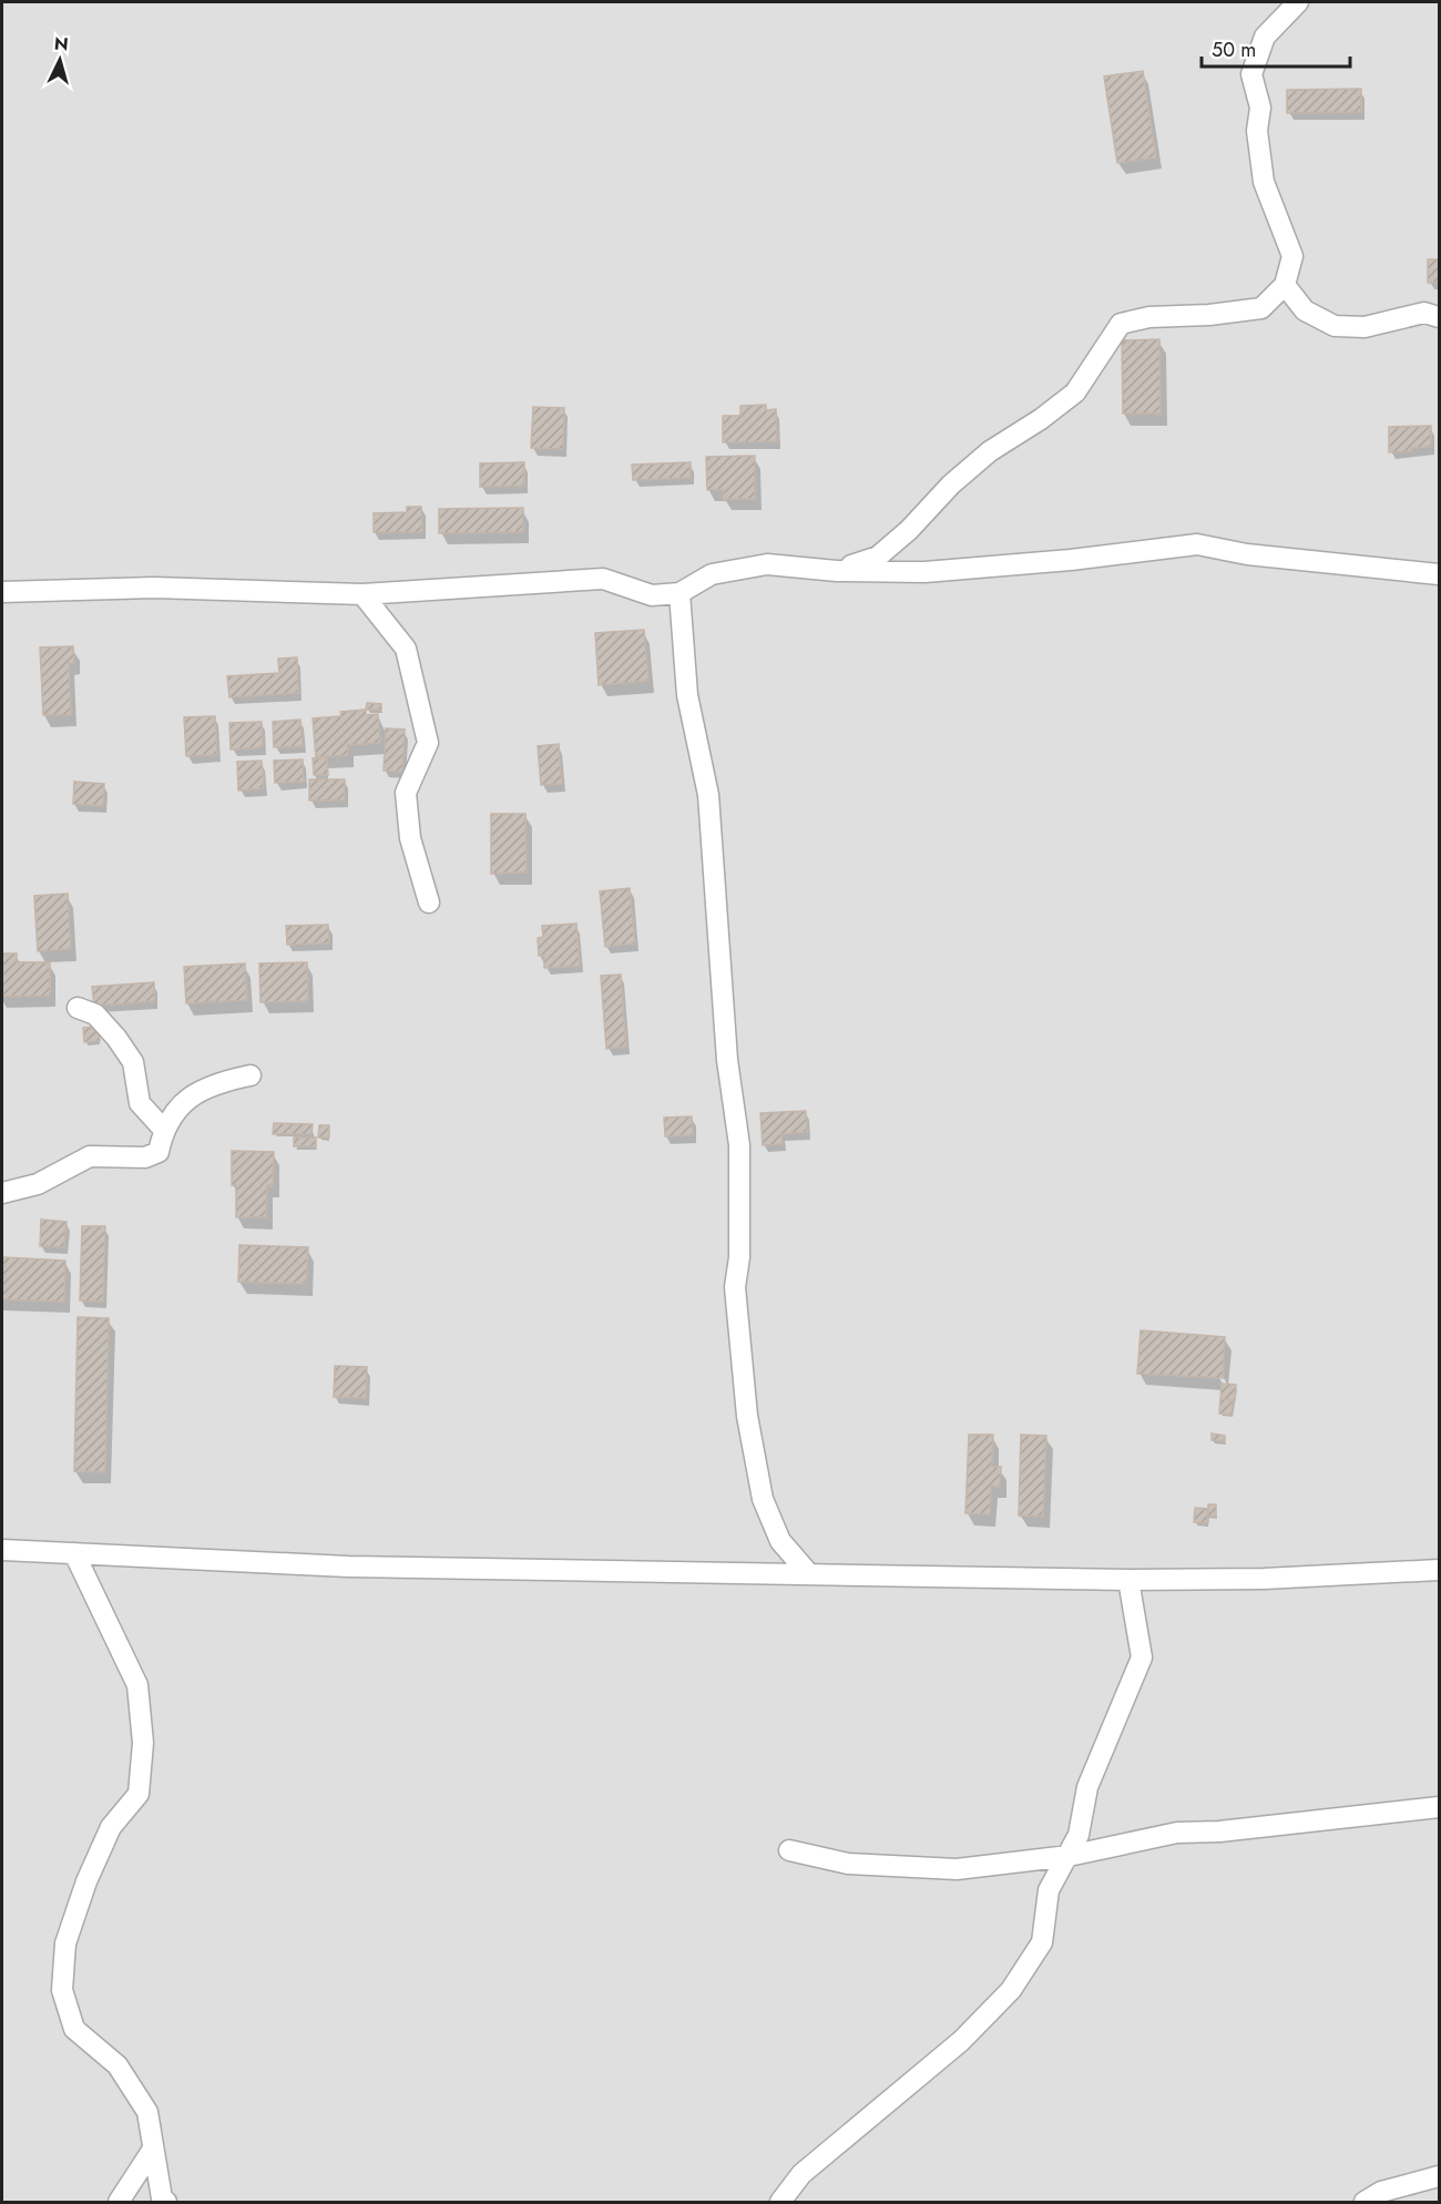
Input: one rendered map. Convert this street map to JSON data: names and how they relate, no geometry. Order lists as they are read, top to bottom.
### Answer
{
  "scale_bar": "50 m",
  "north": "top"
}
